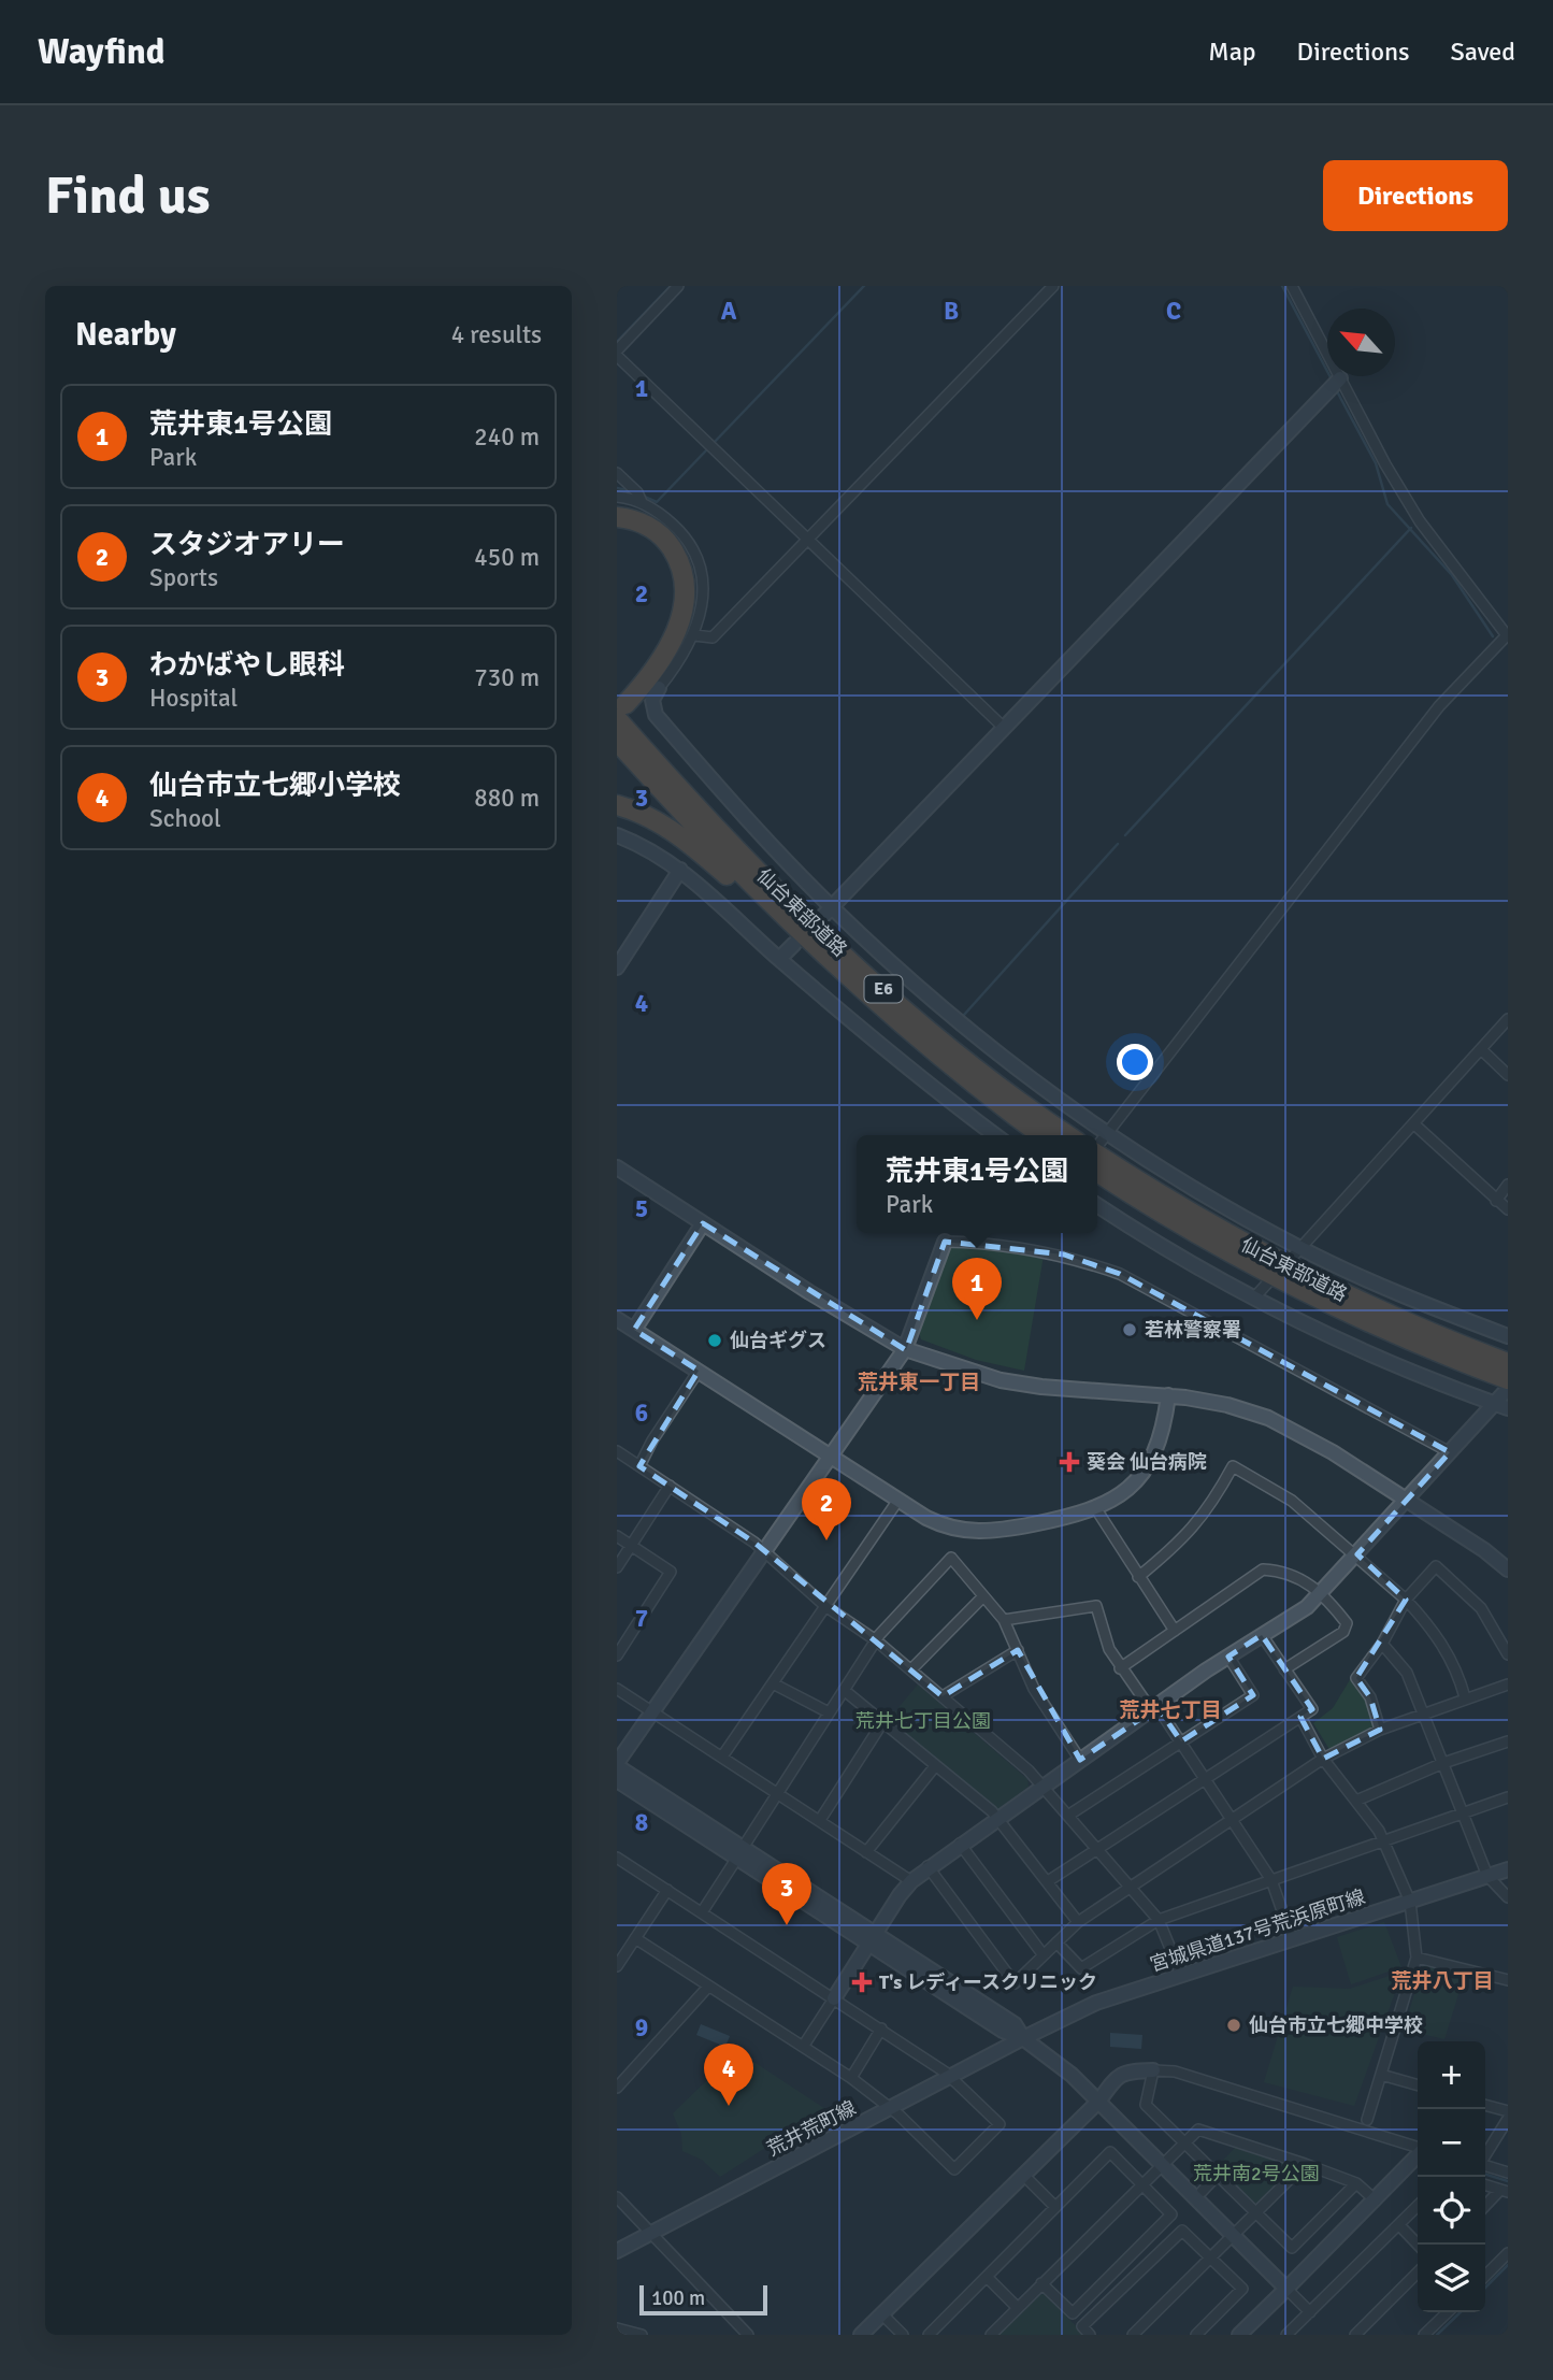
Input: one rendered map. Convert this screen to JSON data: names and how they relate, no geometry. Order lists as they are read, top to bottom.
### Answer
{
  "streets": {
    "highway": ["仙台東部道路", "E6"],
    "street": ["宮城県道137号荒浜原町線", "荒井荒町線"]
  },
  "crossings": [
    ["宮城県道137号荒浜原町線", "荒井荒町線"]
  ],
  "districts": ["荒井東一丁目", "荒井七丁目", "荒井八丁目"],
  "parks": ["荒井七丁目公園", "荒井南2号公園"],
  "places": {
    "other": ["若林警察署", "仙台ギグス", "仙台市立七郷中学校"],
    "health": ["葵会 仙台病院", "T's レディースクリニック"]
  },
  "scale_bar": "100 m",
  "north": "top left",
  "page": {
    "header": "Wayfind",
    "nav": ["Map", "Directions", "Saved"],
    "buttons": "Directions",
    "title": "Find us",
    "heading": ["Nearby", "4 results"],
    "list": [
      {
        "mark": "1",
        "name": "荒井東1号公園",
        "note": "Park",
        "value": "240 m"
      },
      {
        "mark": "2",
        "name": "スタジオアリー",
        "note": "Sports",
        "value": "450 m"
      },
      {
        "mark": "3",
        "name": "わかばやし眼科",
        "note": "Hospital",
        "value": "730 m"
      },
      {
        "mark": "4",
        "name": "仙台市立七郷小学校",
        "note": "School",
        "value": "880 m"
      }
    ],
    "popup": ["荒井東1号公園", "Park"],
    "pins": [
      "1",
      "2",
      "3",
      "4"
    ],
    "map_buttons": ["+", "−"],
    "scale": "100 m"
  },
  "grid": {
    "columns": ["A", "B", "C"],
    "rows": [
      "1",
      "2",
      "3",
      "4",
      "5",
      "6",
      "7",
      "8",
      "9"
    ]
  }
}
